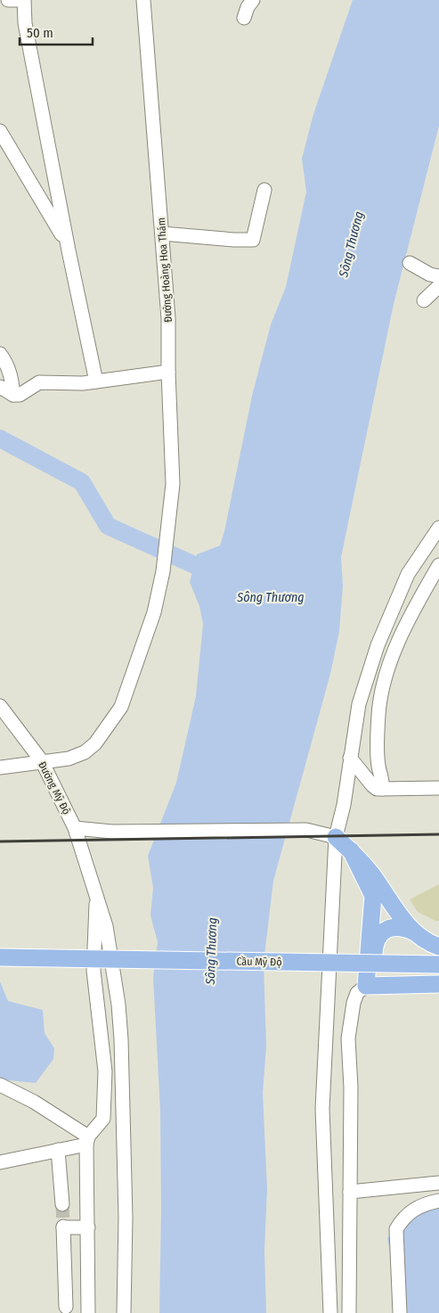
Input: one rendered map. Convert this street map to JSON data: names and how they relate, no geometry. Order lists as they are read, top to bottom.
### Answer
{
  "streets": {
    "main road": ["Cầu Mỹ Độ"],
    "street": ["Đường Hoàng Hoa Thám", "Đường Mỹ Độ"]
  },
  "crossings": [
    ["Đường Hoàng Hoa Thám", "Đường Mỹ Độ"]
  ],
  "water": ["Sông Thương"],
  "scale_bar": "50 m"
}
